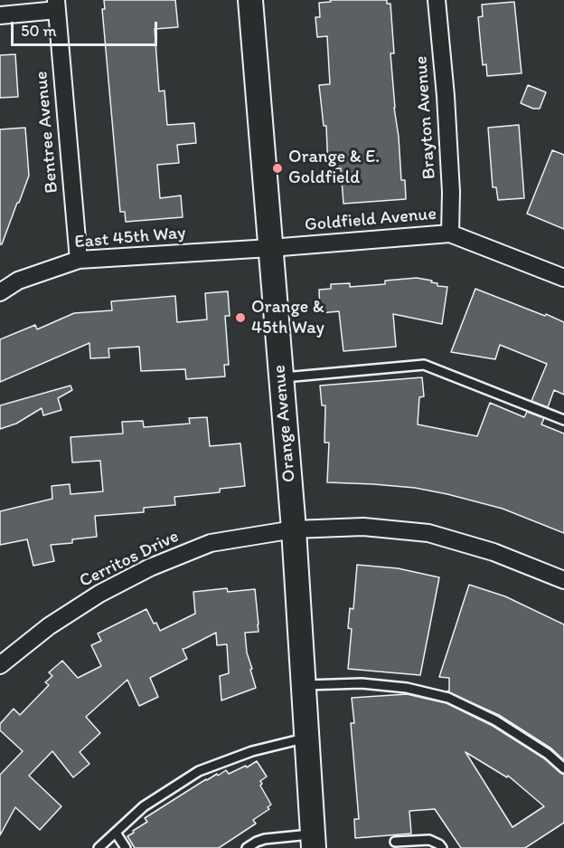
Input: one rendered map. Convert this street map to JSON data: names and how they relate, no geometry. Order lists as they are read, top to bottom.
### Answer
{
  "streets": {
    "street": [
      "Brayton Avenue",
      "Bentree Avenue",
      "Goldfield Avenue",
      "East 45th Way",
      "Orange Avenue",
      "Cerritos Drive"
    ]
  },
  "crossings": [
    ["Brayton Avenue", "Goldfield Avenue"],
    ["Bentree Avenue", "East 45th Way"],
    ["Goldfield Avenue", "East 45th Way"],
    ["Goldfield Avenue", "Orange Avenue"],
    ["East 45th Way", "Orange Avenue"],
    ["Orange Avenue", "Cerritos Drive"]
  ],
  "places": ["Orange & E. Goldfield", "Orange & 45th Way"],
  "scale_bar": "50 m"
}
